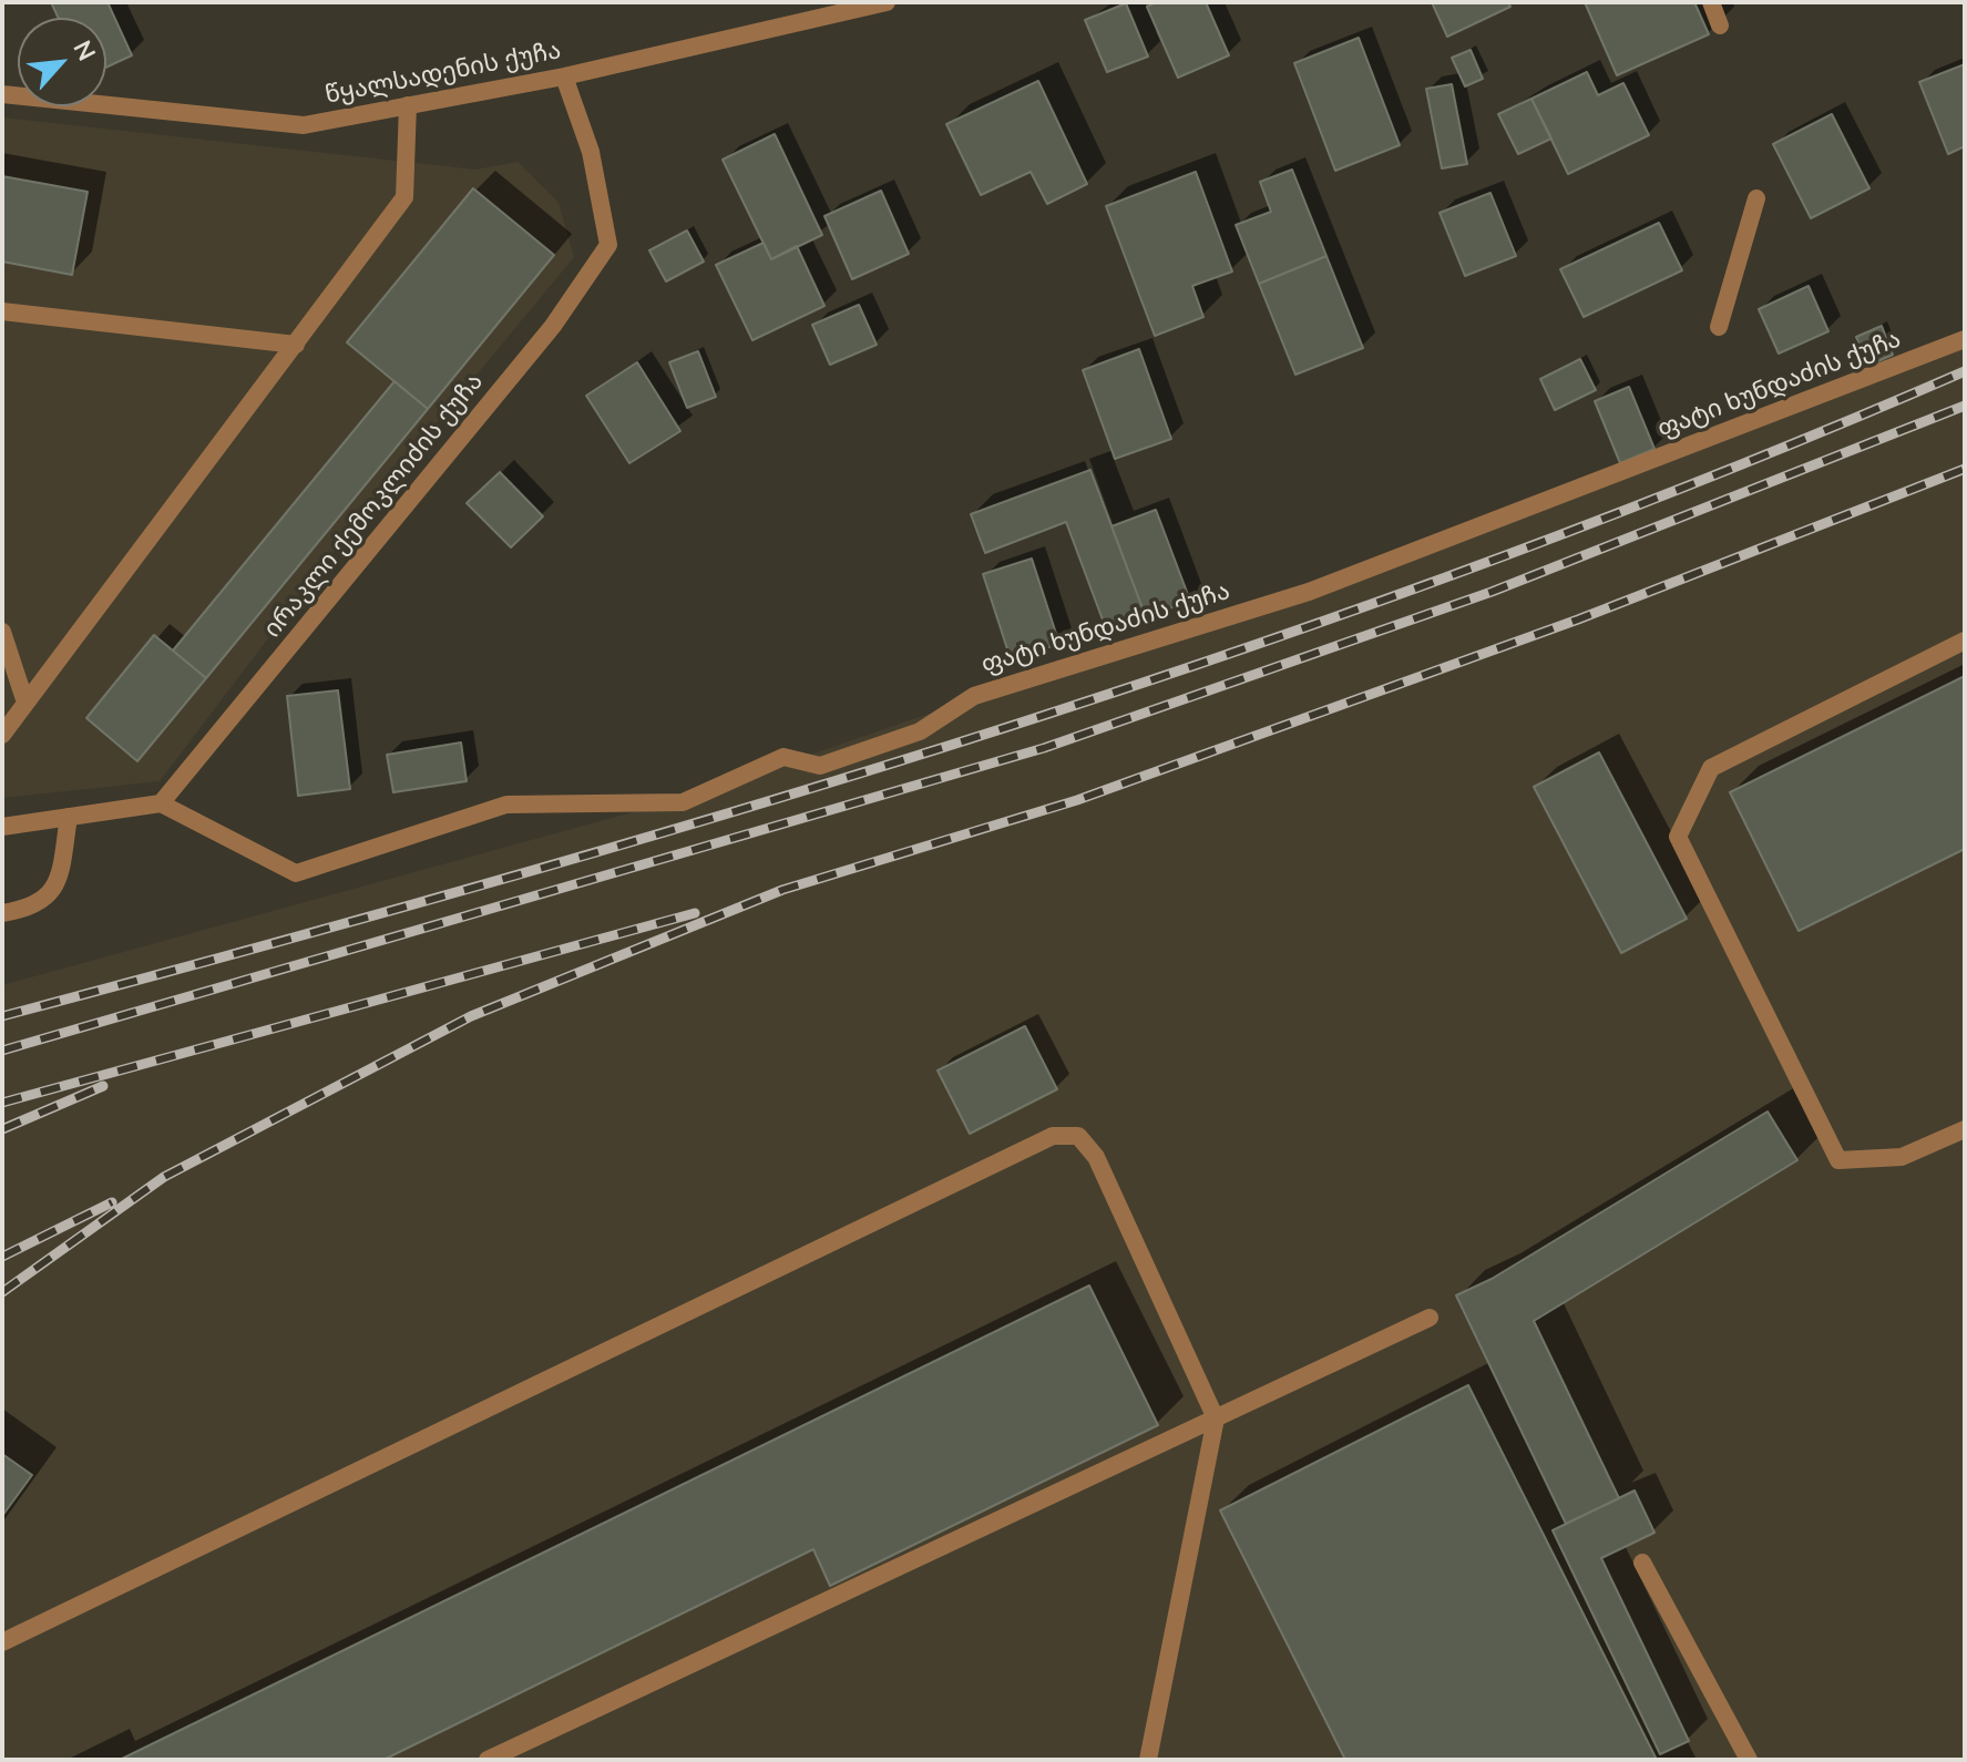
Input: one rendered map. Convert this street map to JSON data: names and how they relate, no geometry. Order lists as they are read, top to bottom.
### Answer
{
  "streets": {
    "street": ["წყალსადენის ქუჩა", "ფატი ხუნდაძის ქუჩა", "ირაკლი ქემოკლიძის ქუჩა"]
  },
  "crossings": [
    ["წყალსადენის ქუჩა", "ირაკლი ქემოკლიძის ქუჩა"],
    ["ფატი ხუნდაძის ქუჩა", "ირაკლი ქემოკლიძის ქუჩა"]
  ],
  "north": "top right"
}
